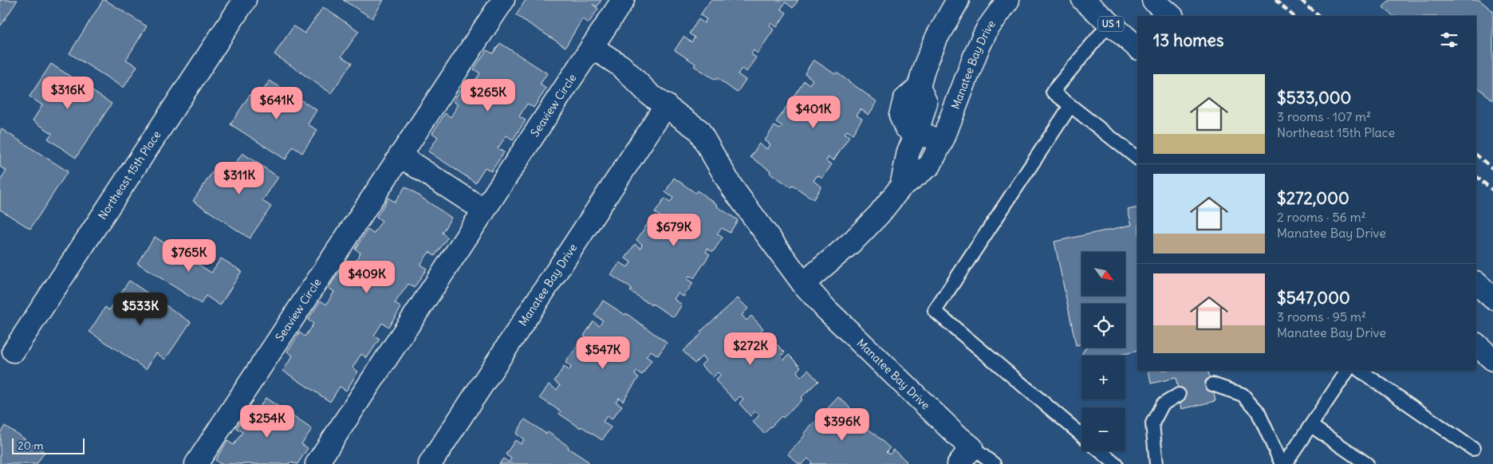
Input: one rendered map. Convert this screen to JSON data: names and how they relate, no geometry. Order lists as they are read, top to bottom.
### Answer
{
  "streets": {
    "street": [
      "US 1",
      "Manatee Bay Drive",
      "Seaview Circle",
      "Northeast 15th Place"
    ]
  },
  "crossings": [
    ["Manatee Bay Drive", "Seaview Circle"]
  ],
  "scale_bar": "20 m",
  "north": "bottom right",
  "page": {
    "heading": "13 homes",
    "list": [
      {
        "name": "$533,000",
        "note": "3 rooms · 107 m² · Northeast 15th Place"
      },
      {
        "name": "$272,000",
        "note": "2 rooms · 56 m² · Manatee Bay Drive"
      },
      {
        "name": "$547,000",
        "note": "3 rooms · 95 m² · Manatee Bay Drive"
      }
    ],
    "price": [
      "$316K",
      "$265K",
      "$641K",
      "$401K",
      "$311K",
      "$679K",
      "$765K",
      "$409K",
      "$533K",
      "$272K",
      "$547K",
      "$254K",
      "$396K"
    ],
    "map_buttons": ["+", "−"],
    "scale": "20 m"
  }
}
